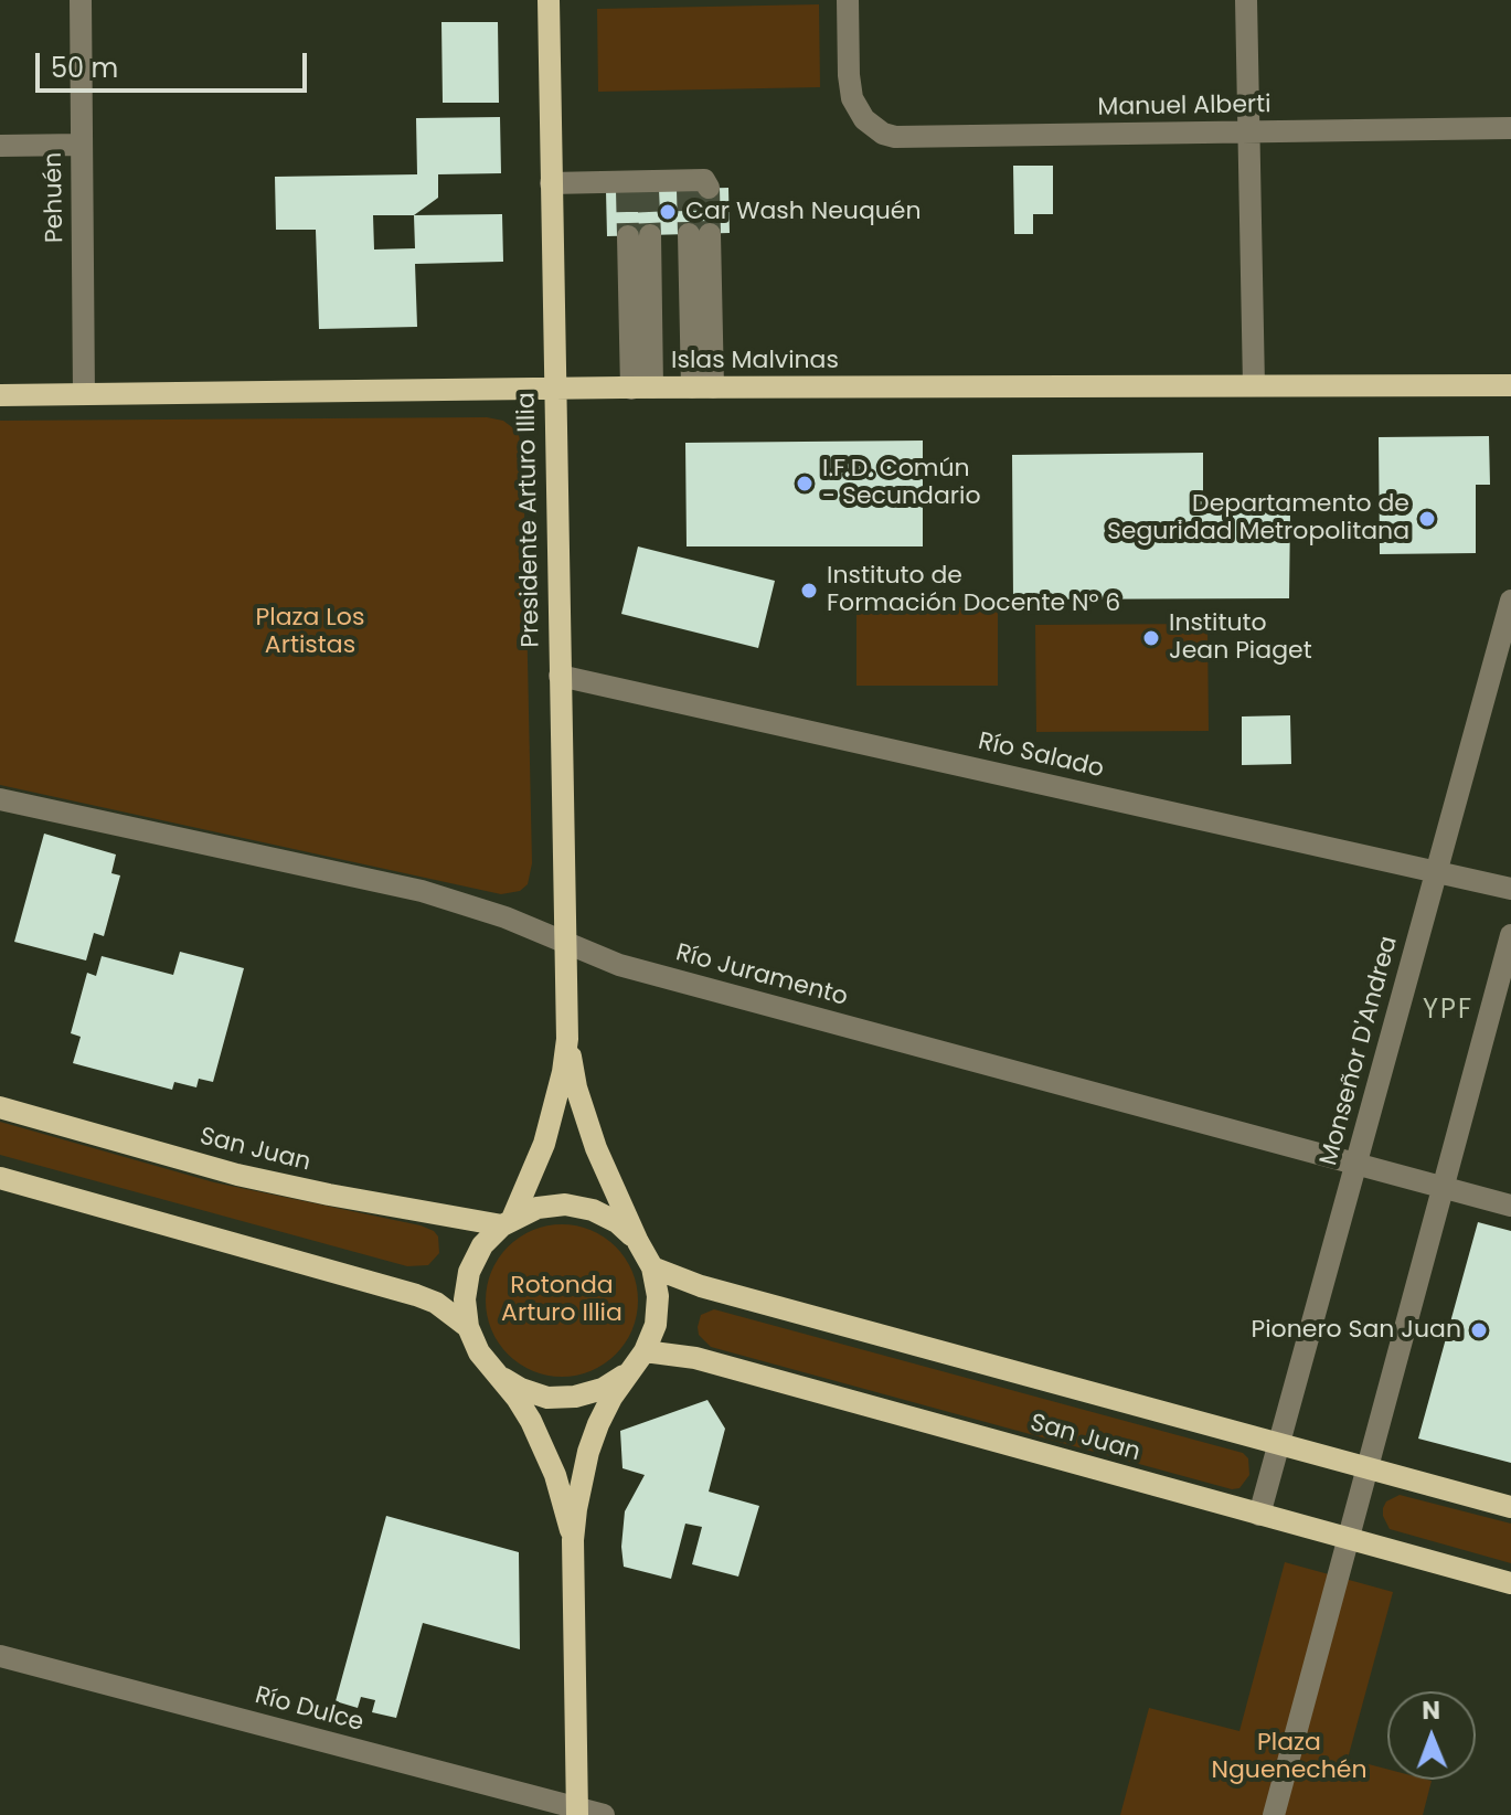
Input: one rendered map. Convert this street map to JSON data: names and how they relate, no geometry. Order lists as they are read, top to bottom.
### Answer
{
  "streets": {
    "main road": ["Islas Malvinas", "Presidente Arturo Illia", "San Juan"],
    "street": [
      "Manuel Alberti",
      "Pehuén",
      "Río Salado",
      "Río Juramento",
      "Monseñor D'Andrea",
      "Río Dulce"
    ]
  },
  "crossings": [
    ["Pehuén", "Islas Malvinas"],
    ["Islas Malvinas", "Presidente Arturo Illia"],
    ["Presidente Arturo Illia", "Río Salado"],
    ["Presidente Arturo Illia", "Río Juramento"],
    ["Presidente Arturo Illia", "San Juan"],
    ["Presidente Arturo Illia", "Río Dulce"],
    ["Río Salado", "Monseñor D'Andrea"],
    ["Río Juramento", "Monseñor D'Andrea"],
    ["Monseñor D'Andrea", "San Juan"]
  ],
  "districts": ["YPF"],
  "parks": ["Plaza Los Artistas", "Rotonda Arturo Illia", "Plaza Nguenechén"],
  "places": [
    "Car Wash Neuquén",
    "I.F.D. Común - Secundario",
    "Departamento de Seguridad Metropolitana",
    "Instituto de Formación Docente N° 6",
    "Instituto Jean Piaget",
    "Pionero San Juan"
  ],
  "scale_bar": "50 m",
  "north": "top"
}
